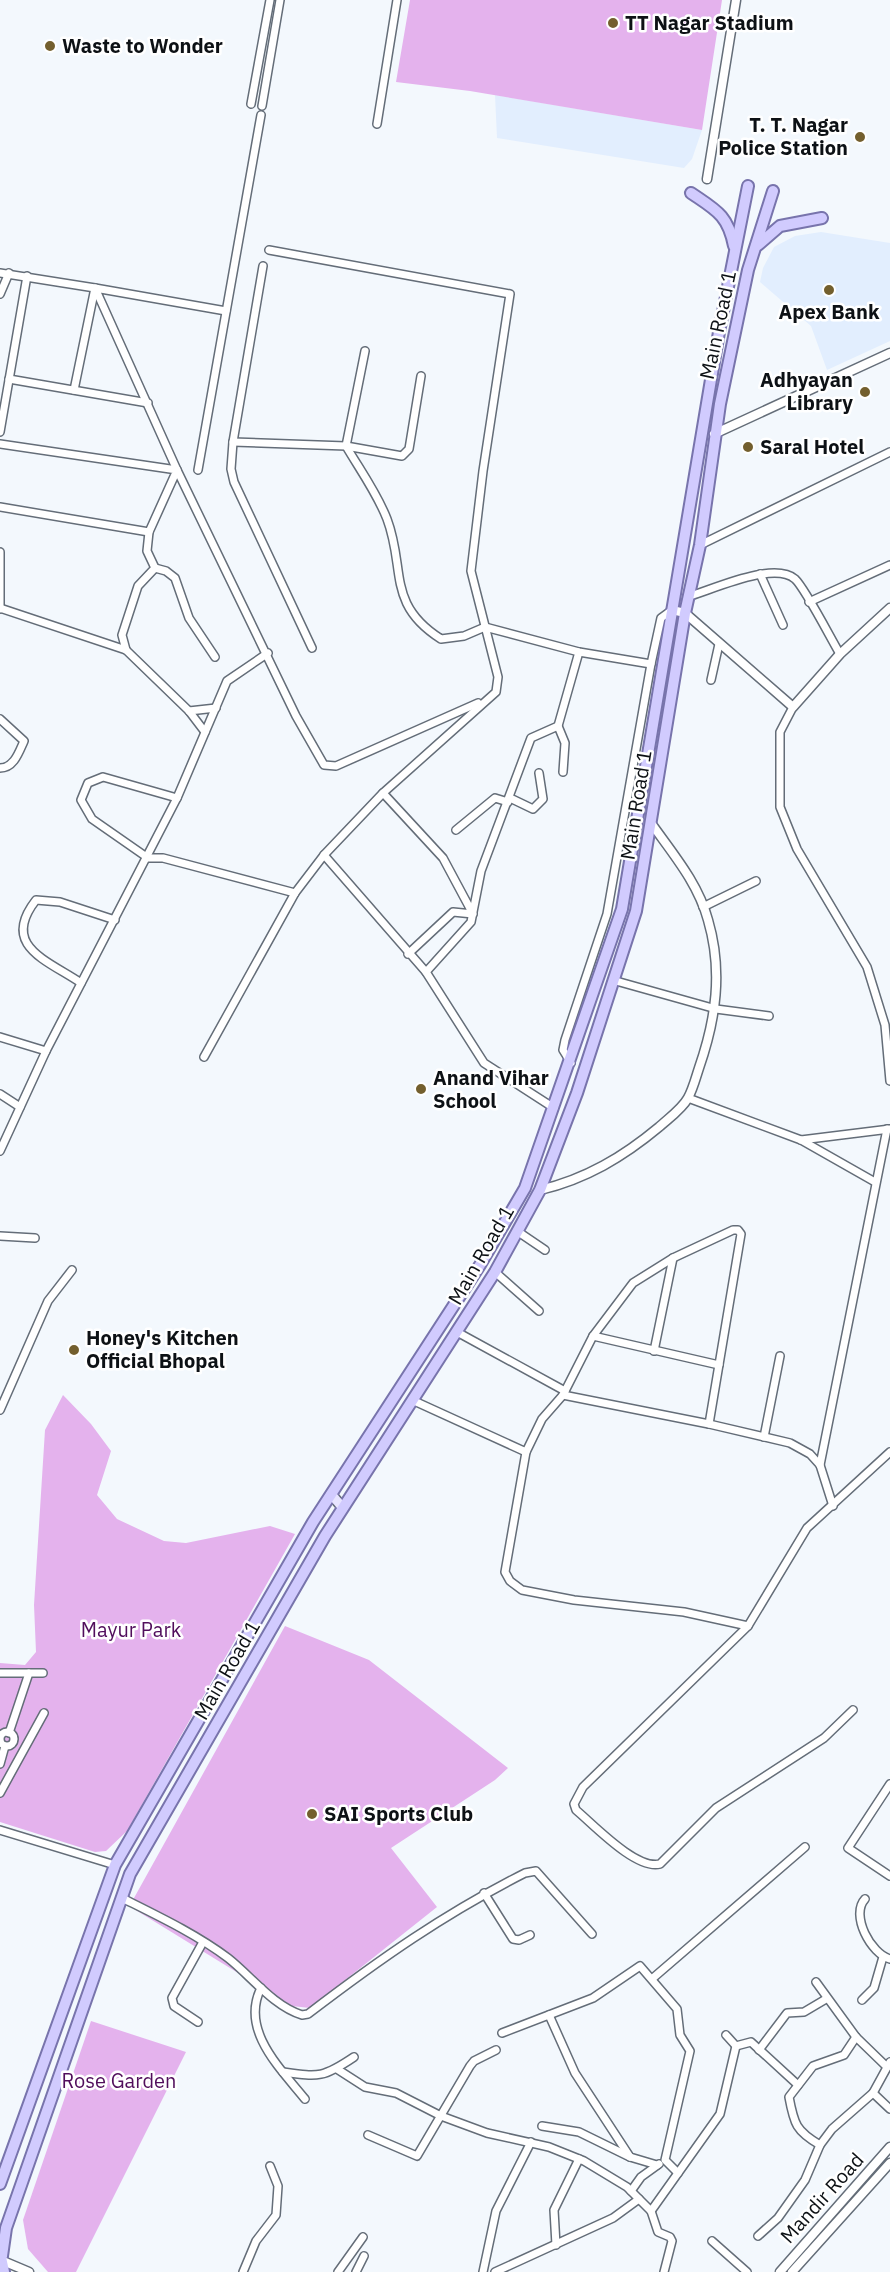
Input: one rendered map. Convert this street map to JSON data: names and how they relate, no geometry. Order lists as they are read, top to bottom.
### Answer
{
  "streets": {
    "main road": ["Main Road 1"],
    "street": ["Mandir Road"]
  },
  "parks": ["Mayur Park", "Rose Garden"],
  "places": [
    "TT Nagar Stadium",
    "Waste to Wonder",
    "T. T. Nagar Police Station",
    "Apex Bank",
    "Adhyayan Library",
    "Saral Hotel",
    "Anand Vihar School",
    "Honey's Kitchen Official Bhopal",
    "SAI Sports Club"
  ]
}
